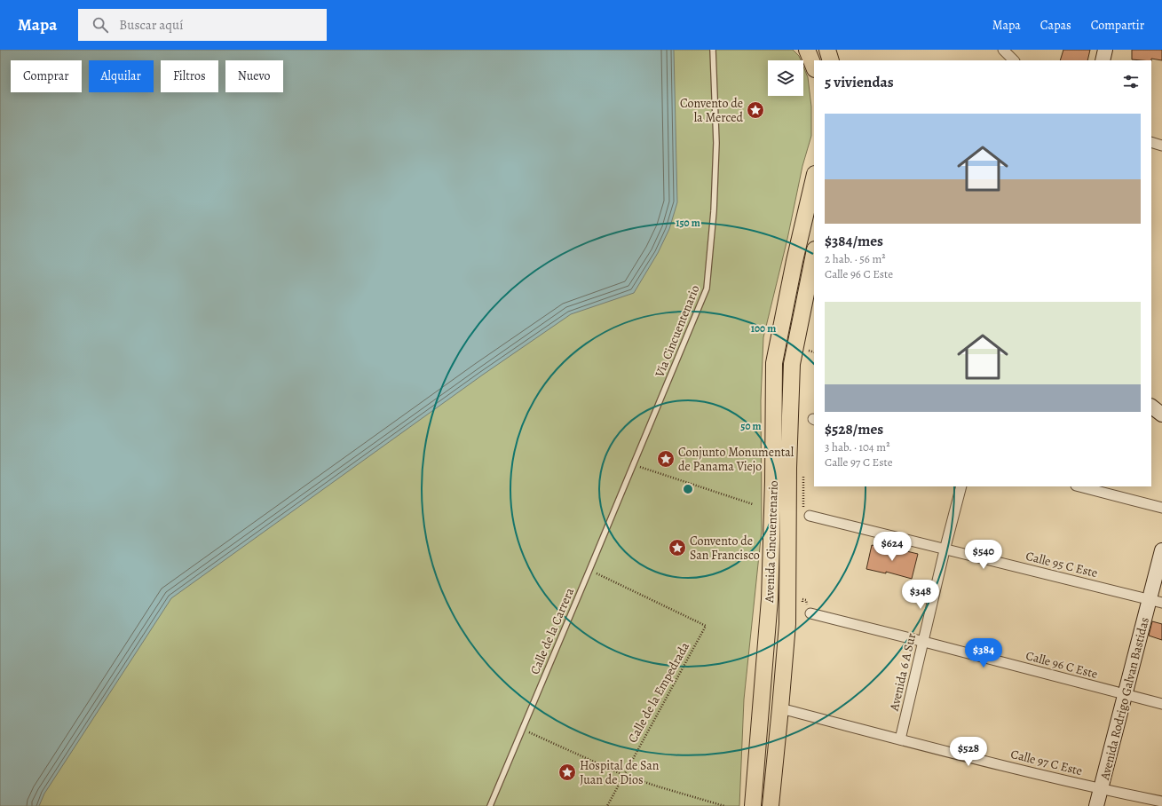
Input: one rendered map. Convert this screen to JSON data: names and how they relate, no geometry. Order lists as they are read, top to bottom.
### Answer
{
  "streets": {
    "main road": ["Avenida Cincuentenario"],
    "street": [
      "Calle 95 C Este",
      "Calle 96 C Este",
      "Avenida 6 A Sur",
      "Avenida Rodrigo Galvan Bastidas",
      "Calle 97 C Este"
    ],
    "lane": ["Vía Cincuentenario", "Calle de la Carrera"],
    "path": ["Calle de la Empedrada"]
  },
  "crossings": [
    ["Vía Cincuentenario", "Calle de la Carrera"],
    ["Avenida Cincuentenario", "Calle 97 C Este"],
    ["Calle 95 C Este", "Avenida 6 A Sur"],
    ["Calle 95 C Este", "Avenida Rodrigo Galvan Bastidas"],
    ["Calle de la Carrera", "Calle de la Empedrada"],
    ["Calle 96 C Este", "Avenida 6 A Sur"],
    ["Calle 96 C Este", "Avenida Rodrigo Galvan Bastidas"],
    ["Avenida 6 A Sur", "Calle 97 C Este"],
    ["Avenida Rodrigo Galvan Bastidas", "Calle 97 C Este"]
  ],
  "places": {
    "place": [
      "Convento de la Merced",
      "Conjunto Monumental de Panama Viejo",
      "Convento de San Francisco",
      "Hospital de San Juan de Dios"
    ]
  },
  "page": {
    "header": "Mapa",
    "search": "Buscar aquí",
    "nav": ["Mapa", "Capas", "Compartir"],
    "chip": [
      "Comprar",
      "Alquilar",
      "Filtros",
      "Nuevo"
    ],
    "heading": "5 viviendas",
    "list": [
      {
        "name": "$384/mes",
        "note": "2 hab. · 56 m² · Calle 96 C Este"
      },
      {
        "name": "$528/mes",
        "note": "3 hab. · 104 m² · Calle 97 C Este"
      }
    ],
    "price": [
      "$624",
      "$540",
      "$348",
      "$384",
      "$528"
    ]
  },
  "rings": ["150 m", "100 m", "50 m"]
}
